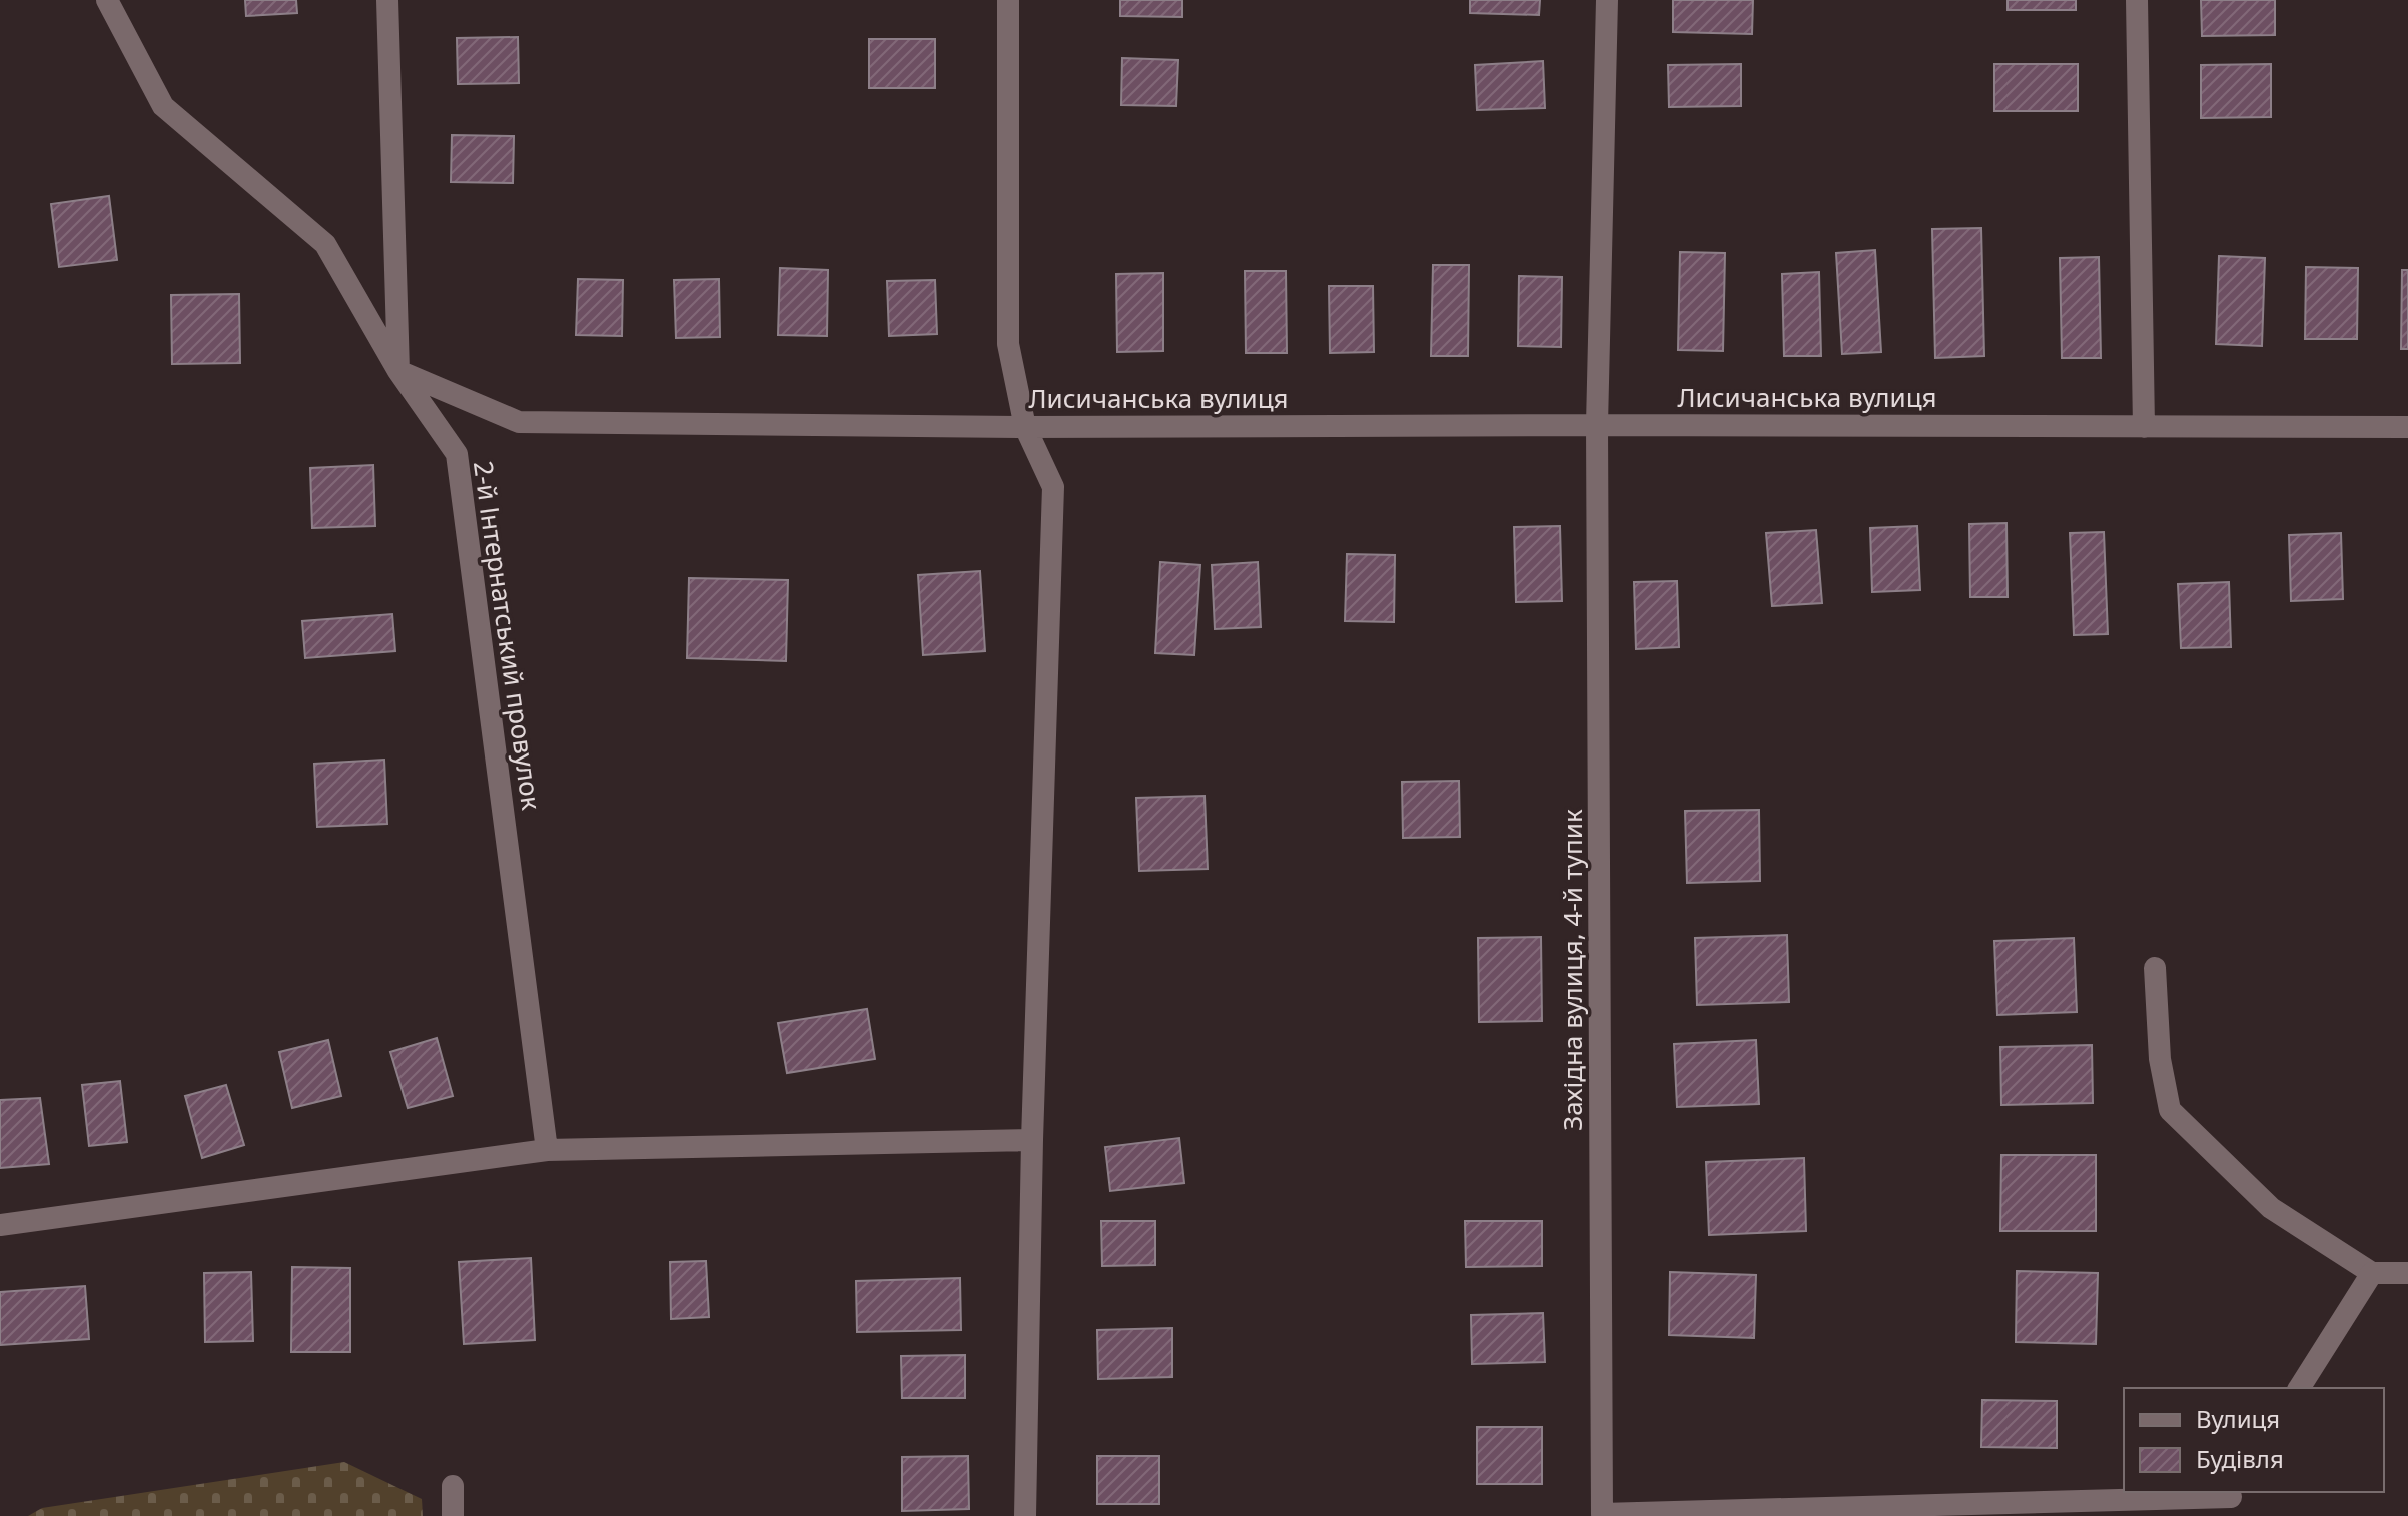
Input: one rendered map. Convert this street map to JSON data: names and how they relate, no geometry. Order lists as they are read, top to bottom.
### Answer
{
  "streets": {
    "street": ["Лисичанська вулиця", "2-й Інтернатський провулок", "Західна вулиця, 4-й тупик"]
  },
  "crossings": [
    ["Лисичанська вулиця", "2-й Інтернатський провулок"],
    ["Лисичанська вулиця", "Західна вулиця, 4-й тупик"]
  ],
  "legend": ["Вулиця", "Будівля"]
}
